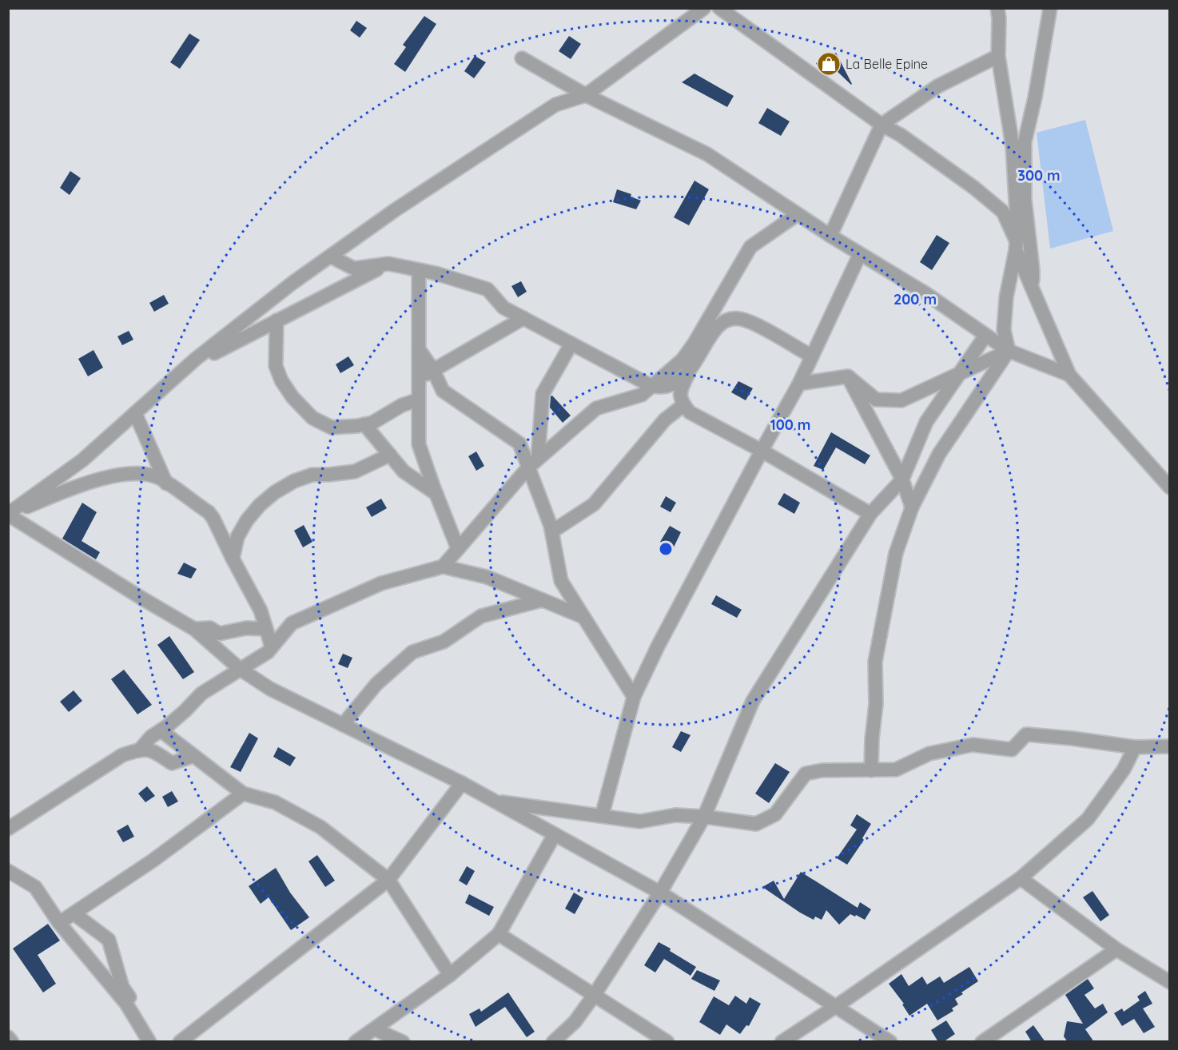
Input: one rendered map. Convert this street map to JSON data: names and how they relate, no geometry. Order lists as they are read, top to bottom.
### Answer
{
  "places": {
    "shop": ["La Belle Epine"]
  },
  "rings": ["300 m", "200 m", "100 m"]
}
